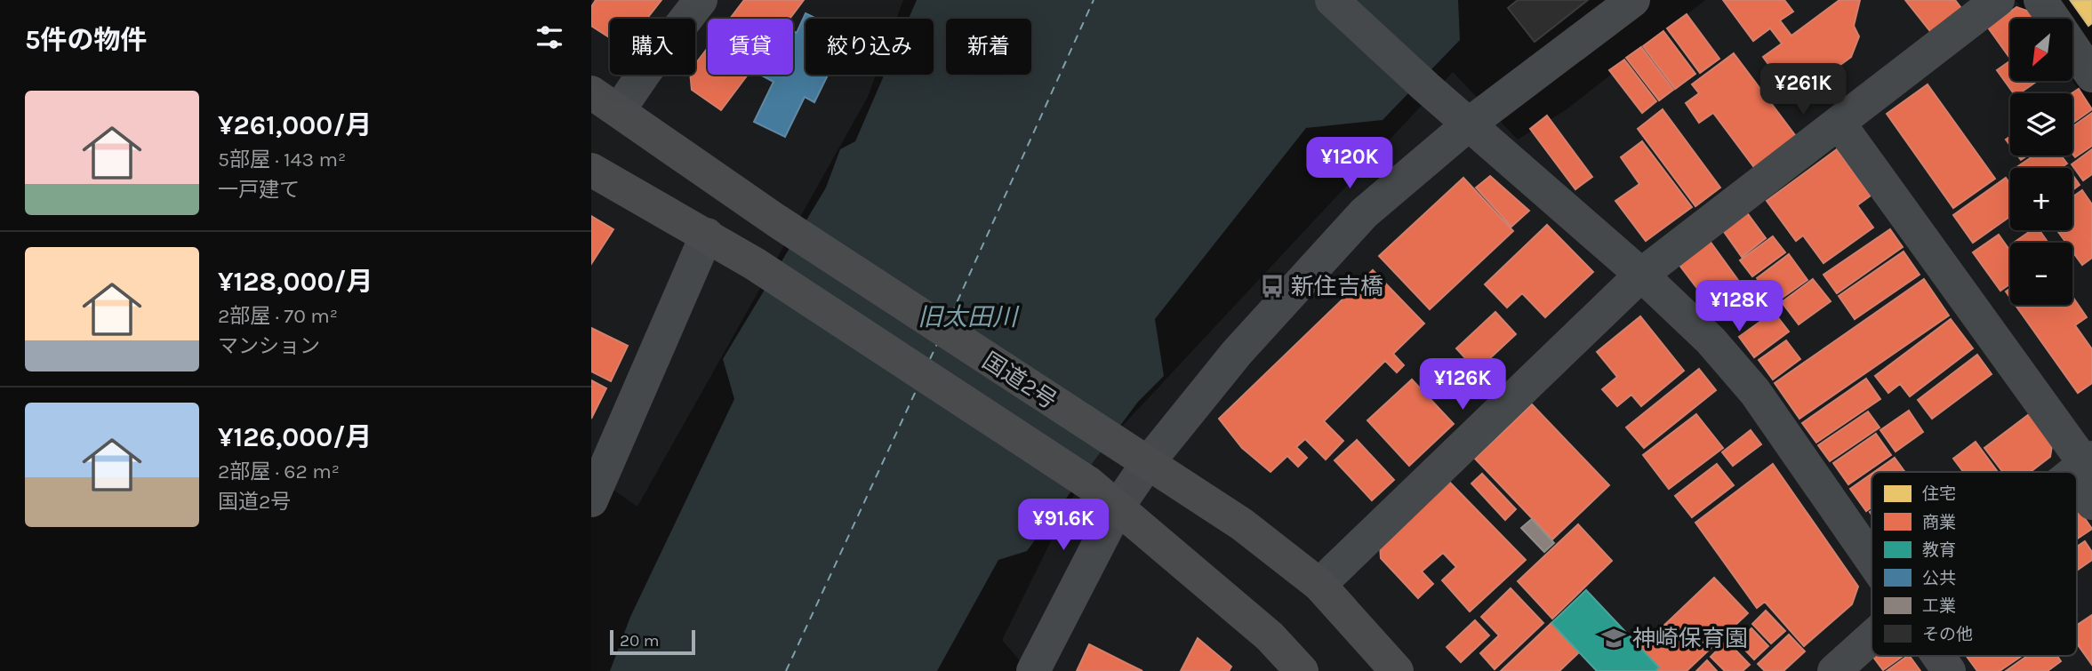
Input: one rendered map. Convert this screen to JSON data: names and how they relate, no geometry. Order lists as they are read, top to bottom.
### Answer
{
  "streets": {
    "highway": ["国道2号"]
  },
  "water": ["旧太田川"],
  "places": {
    "bus stop": ["新住吉橋"],
    "school or university": ["神崎保育園"]
  },
  "legend": [
    "住宅",
    "商業",
    "教育",
    "公共",
    "工業",
    "その他"
  ],
  "scale_bar": "20 m",
  "north": "bottom left",
  "page": {
    "heading": "5件の物件",
    "map_buttons": ["+", "−"],
    "chip": [
      "購入",
      "賃貸",
      "絞り込み",
      "新着"
    ],
    "price": [
      "¥261K",
      "¥120K",
      "¥128K",
      "¥126K",
      "¥91.6K"
    ],
    "list": [
      {
        "name": "¥261,000/月",
        "note": "5部屋 · 143 m² · 一戸建て"
      },
      {
        "name": "¥128,000/月",
        "note": "2部屋 · 70 m² · マンション"
      },
      {
        "name": "¥126,000/月",
        "note": "2部屋 · 62 m² · 国道2号"
      }
    ],
    "scale": "20 m"
  }
}
